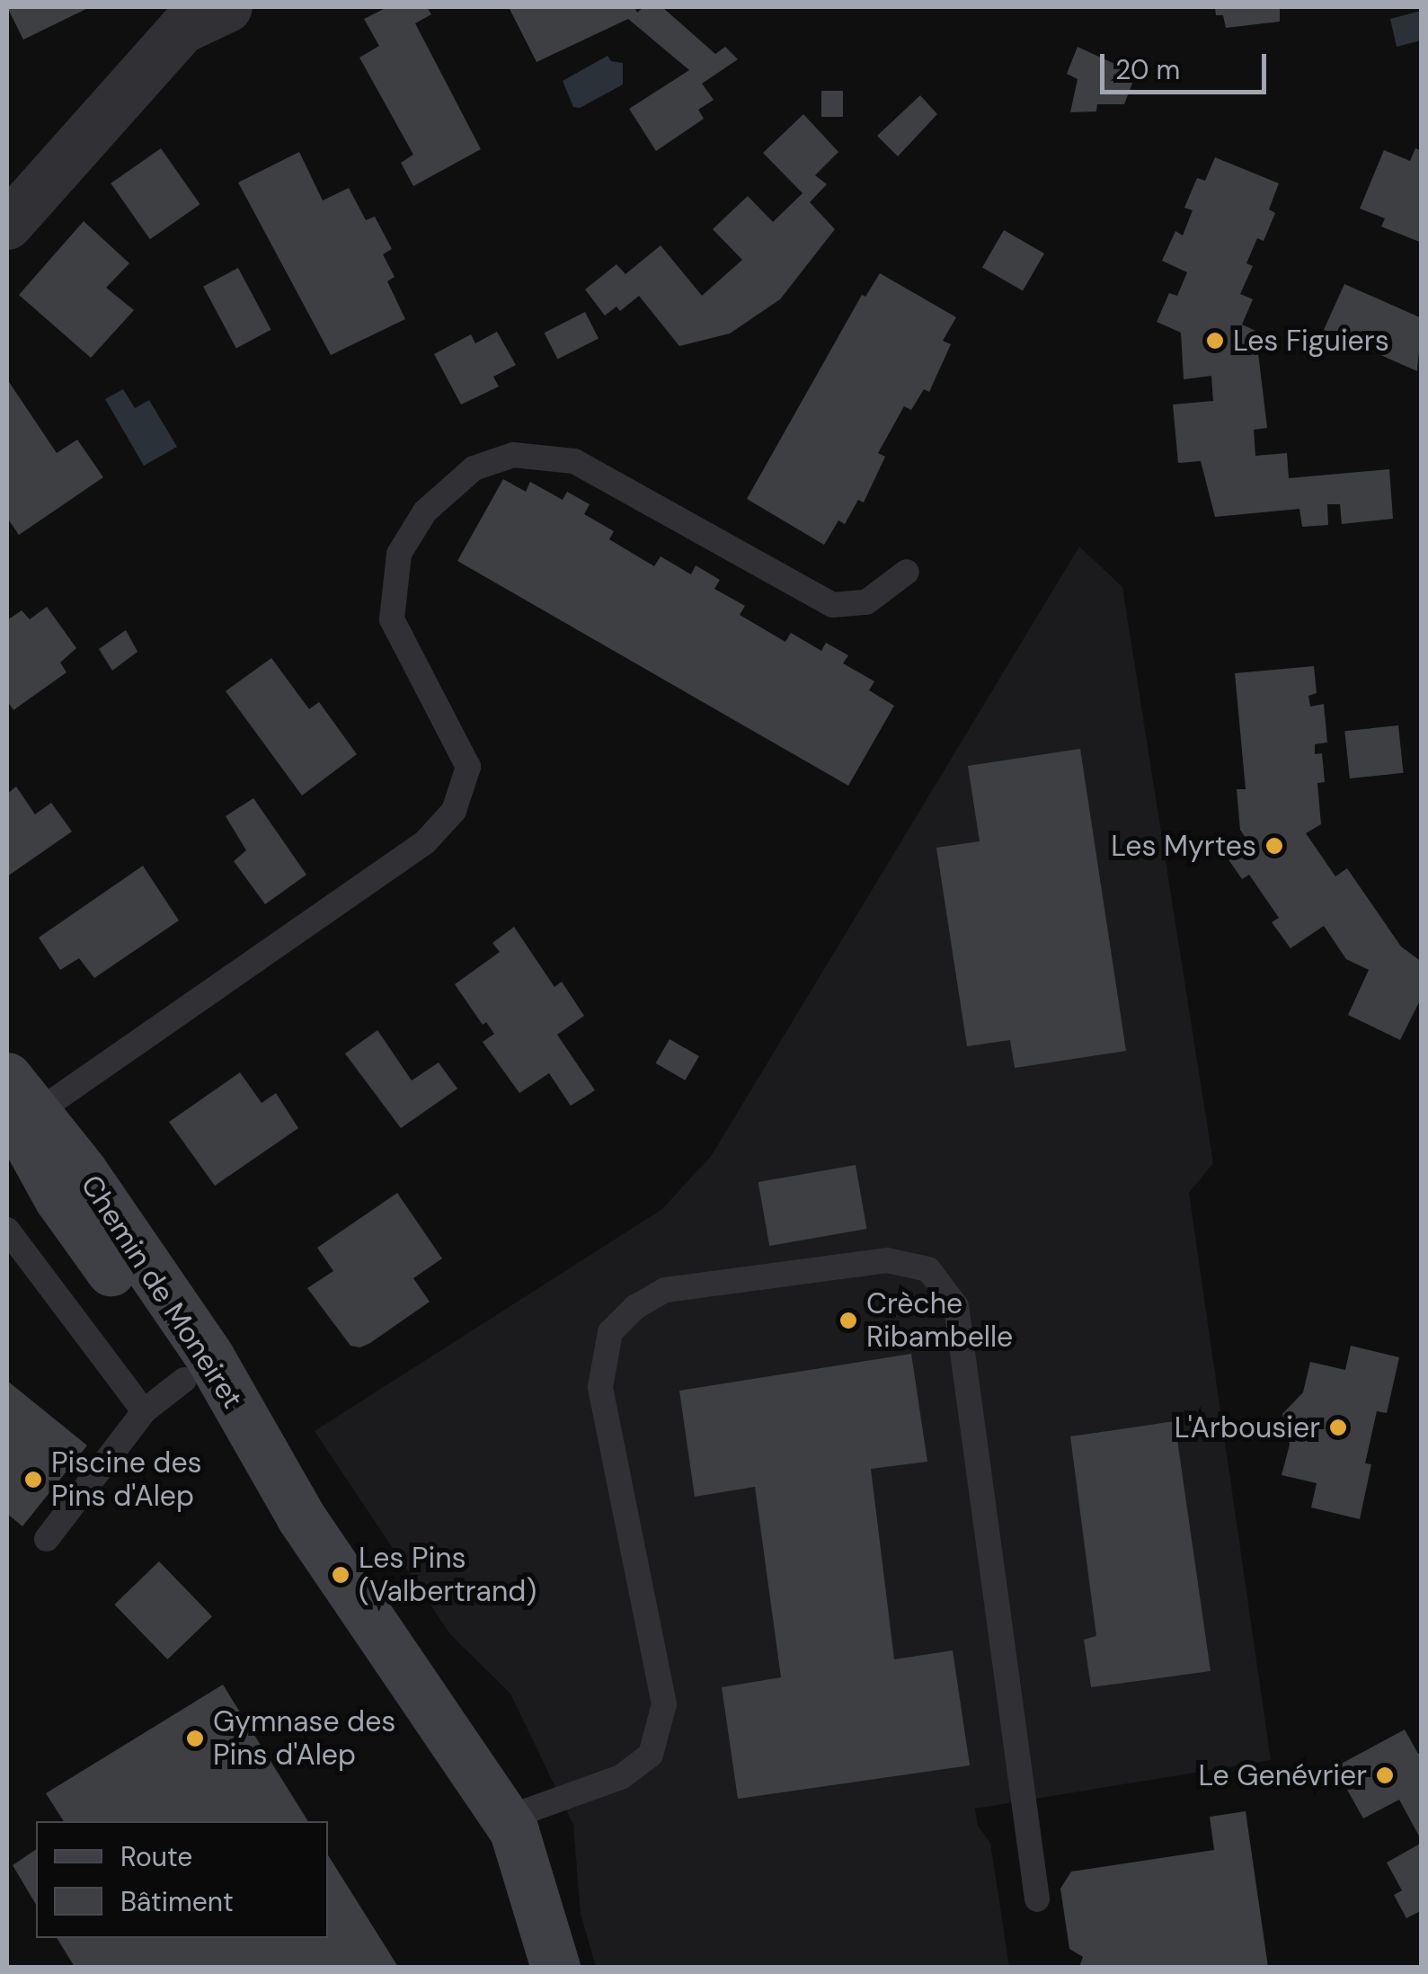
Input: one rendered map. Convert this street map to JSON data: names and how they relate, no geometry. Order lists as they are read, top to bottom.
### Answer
{
  "streets": {
    "main road": ["Chemin de Moneiret"]
  },
  "places": [
    "Les Figuiers",
    "Les Myrtes",
    "Crèche Ribambelle",
    "L'Arbousier",
    "Piscine des Pins d'Alep",
    "Les Pins (Valbertrand)",
    "Gymnase des Pins d'Alep",
    "Le Genévrier"
  ],
  "legend": ["Route", "Bâtiment"],
  "scale_bar": "20 m"
}
